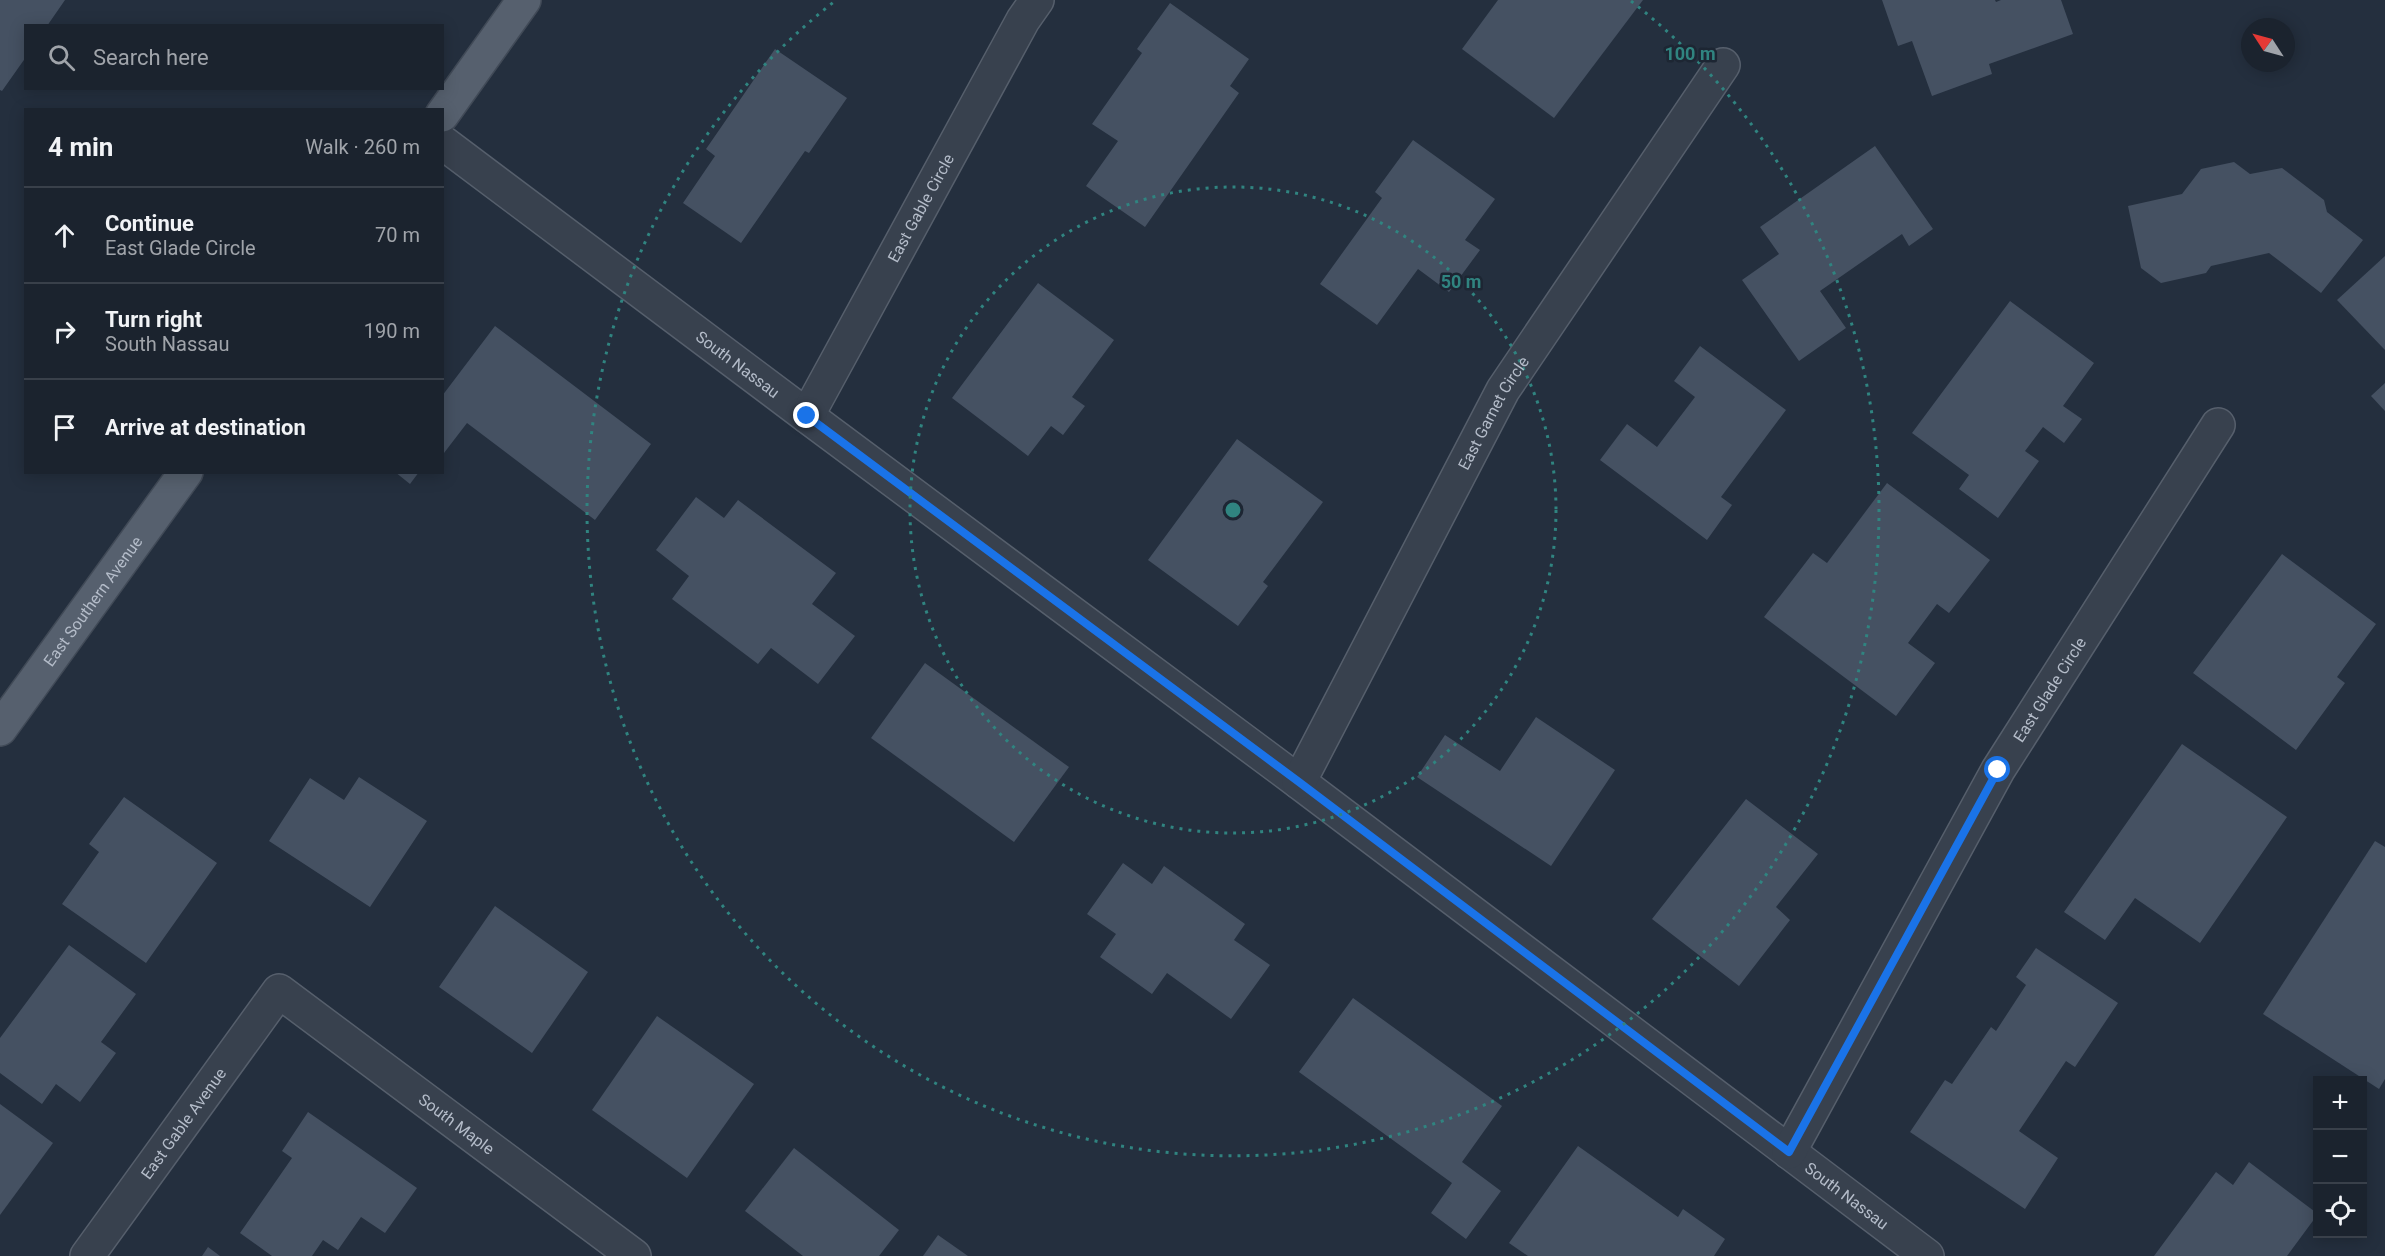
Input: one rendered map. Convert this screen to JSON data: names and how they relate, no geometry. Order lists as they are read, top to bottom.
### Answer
{
  "streets": {
    "main road": ["East Southern Avenue"],
    "street": [
      "East Gable Circle",
      "South Nassau",
      "East Garnet Circle",
      "East Glade Circle",
      "East Gable Avenue",
      "South Maple"
    ]
  },
  "crossings": [
    ["East Gable Circle", "South Nassau"],
    ["South Nassau", "East Garnet Circle"],
    ["South Nassau", "East Glade Circle"],
    ["East Gable Avenue", "South Maple"]
  ],
  "north": "top left",
  "page": {
    "search": "Search here",
    "heading": ["4 min", "Walk · 260 m"],
    "list": [
      ["Continue", "East Glade Circle", "70 m"],
      ["Turn right", "South Nassau", "190 m"],
      "Arrive at destination"
    ],
    "map_buttons": ["+", "−"]
  },
  "rings": ["100 m", "50 m"]
}
